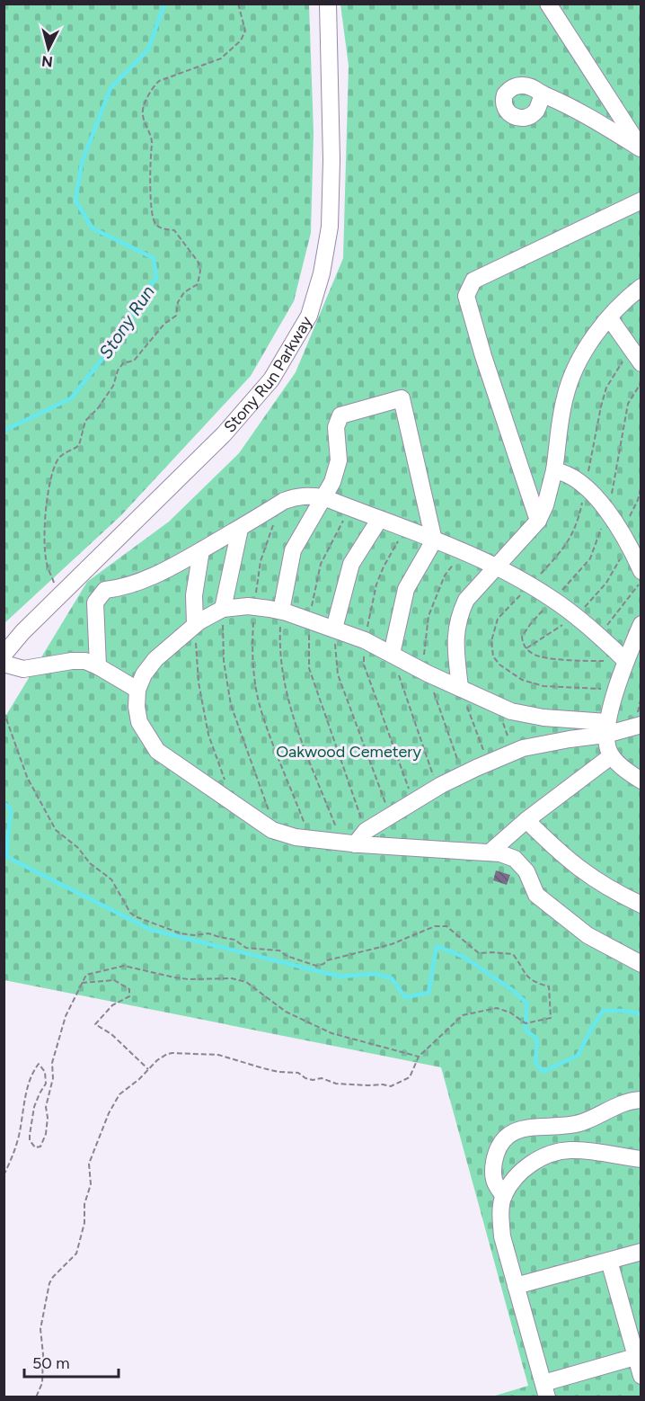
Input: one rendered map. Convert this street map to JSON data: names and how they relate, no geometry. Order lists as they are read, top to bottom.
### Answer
{
  "streets": {
    "street": ["Stony Run Parkway"]
  },
  "water": ["Stony Run"],
  "parks": ["Oakwood Cemetery"],
  "scale_bar": "50 m",
  "north": "bottom"
}
